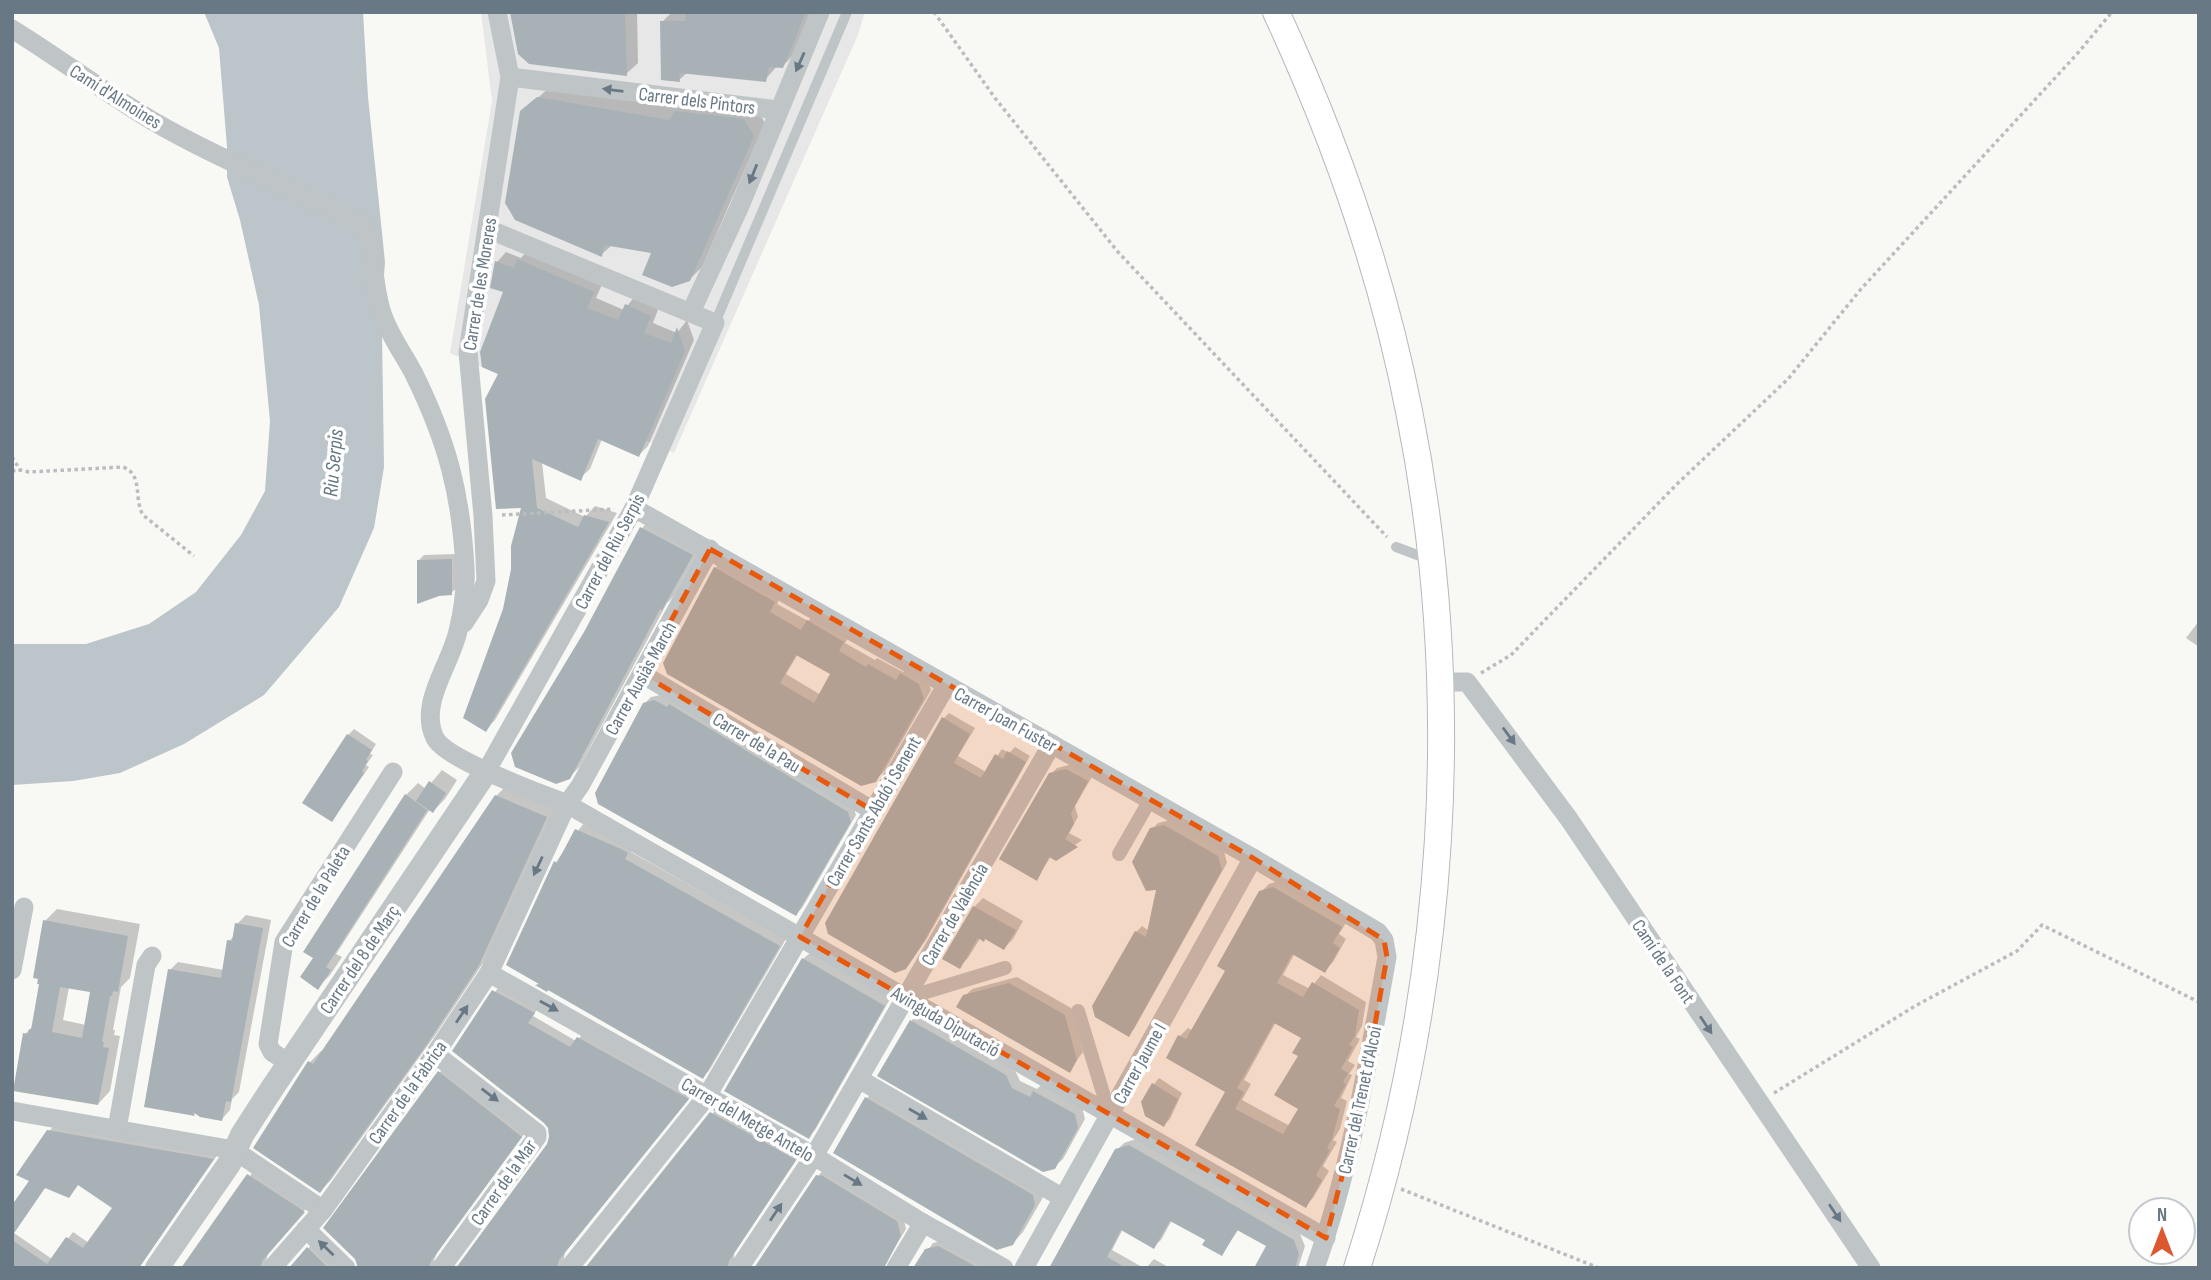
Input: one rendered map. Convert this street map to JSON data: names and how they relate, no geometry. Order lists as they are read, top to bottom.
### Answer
{
  "streets": {
    "street": [
      "Camí d'Almoines",
      "Carrer dels Pintors",
      "Carrer de les Moreres",
      "Carrer del Riu Serpis",
      "Carrer Ausiàs March",
      "Carrer Joan Fuster",
      "Carrer de la Pau",
      "Carrer Sants Abdó i Senent",
      "Carrer de la Paleta",
      "Carrer de València",
      "Carrer del 8 de Març",
      "Camí de la Font",
      "Avinguda Diputació",
      "Carrer Jaume I",
      "Carrer de la Fabrica",
      "Carrer del Trenet d'Alcoi",
      "Carrer del Metge Antelo",
      "Carrer de la Mar"
    ]
  },
  "crossings": [
    ["Camí d'Almoines", "Carrer de les Moreres"],
    ["Carrer dels Pintors", "Carrer de les Moreres"],
    ["Carrer del Riu Serpis", "Carrer Joan Fuster"],
    ["Carrer del Riu Serpis", "Carrer del 8 de Març"],
    ["Carrer Ausiàs March", "Carrer Joan Fuster"],
    ["Carrer Ausiàs March", "Carrer de la Pau"],
    ["Carrer Ausiàs March", "Avinguda Diputació"],
    ["Carrer Ausiàs March", "Carrer de la Fabrica"],
    ["Carrer Ausiàs March", "Carrer del Metge Antelo"],
    ["Carrer Joan Fuster", "Carrer Sants Abdó i Senent"],
    ["Carrer Joan Fuster", "Carrer de València"],
    ["Carrer Joan Fuster", "Carrer Jaume I"],
    ["Carrer Joan Fuster", "Carrer del Trenet d'Alcoi"],
    ["Carrer de la Pau", "Carrer Sants Abdó i Senent"],
    ["Carrer Sants Abdó i Senent", "Avinguda Diputació"],
    ["Carrer Sants Abdó i Senent", "Carrer del Metge Antelo"],
    ["Carrer de la Paleta", "Carrer del 8 de Març"],
    ["Carrer de València", "Avinguda Diputació"],
    ["Carrer de València", "Carrer del Metge Antelo"],
    ["Avinguda Diputació", "Carrer Jaume I"],
    ["Avinguda Diputació", "Carrer del Trenet d'Alcoi"],
    ["Carrer de la Fabrica", "Carrer del Metge Antelo"],
    ["Carrer de la Fabrica", "Carrer de la Mar"]
  ],
  "one_way": ["Carrer dels Pintors", "Carrer Ausiàs March", "Camí de la Font"],
  "water": ["Riu Serpis"],
  "north": "top"
}
